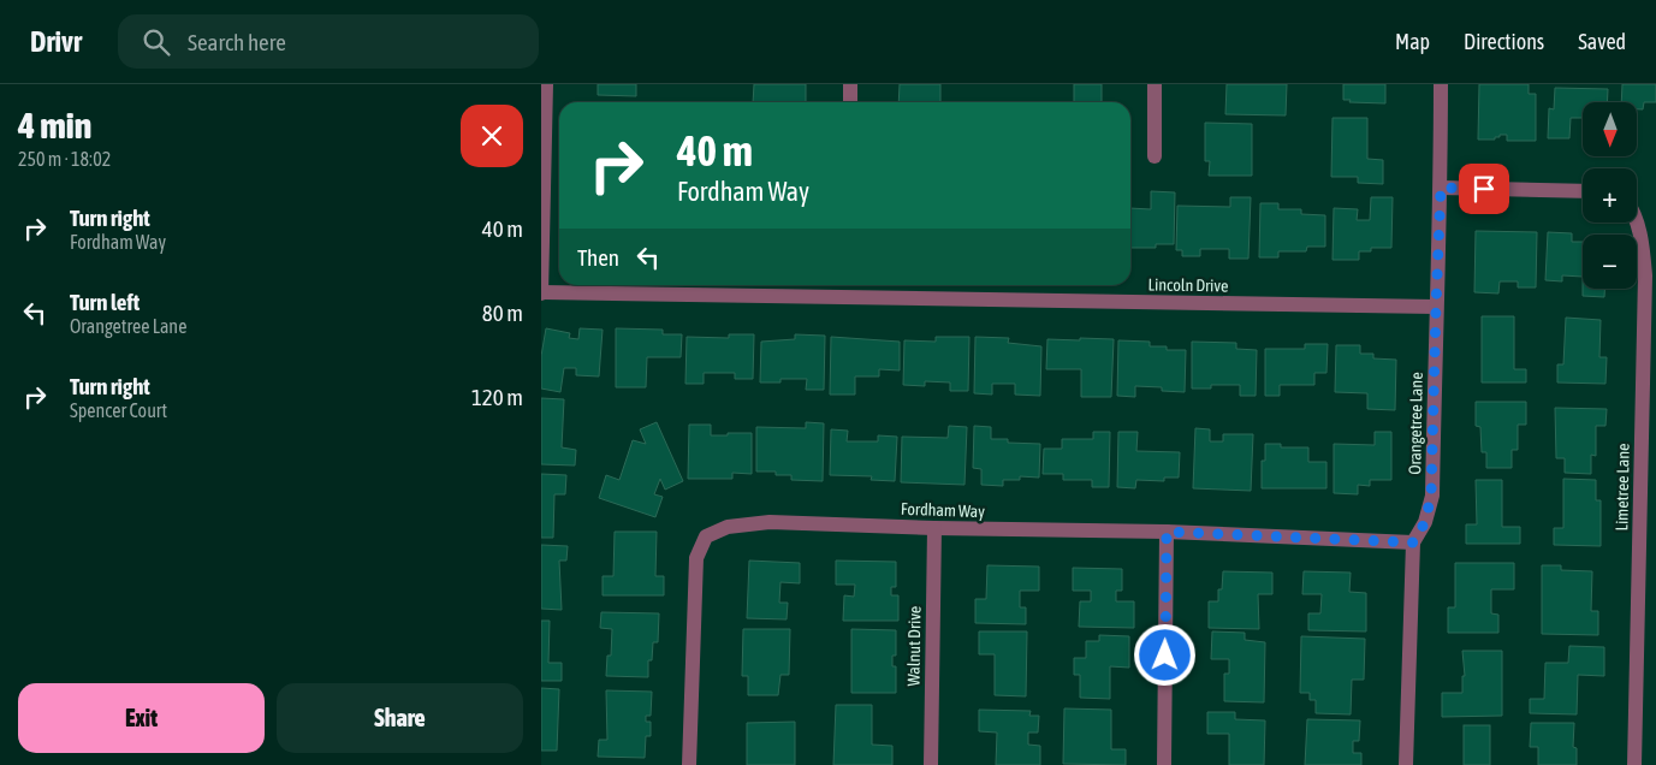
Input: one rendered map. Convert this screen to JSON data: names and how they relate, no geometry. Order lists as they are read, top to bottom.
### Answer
{
  "streets": {
    "street": [
      "Lincoln Drive",
      "Orangetree Lane",
      "Limetree Lane",
      "Fordham Way",
      "Walnut Drive"
    ]
  },
  "crossings": [
    ["Lincoln Drive", "Orangetree Lane"],
    ["Orangetree Lane", "Fordham Way"],
    ["Fordham Way", "Walnut Drive"]
  ],
  "north": "bottom",
  "page": {
    "header": "Drivr",
    "search": "Search here",
    "nav": ["Map", "Directions", "Saved"],
    "heading": ["4 min", "250 m · 18:02"],
    "map_buttons": ["+", "−"],
    "turn": ["40 m", "Fordham Way"],
    "list": [
      {
        "name": "Turn right",
        "note": "Fordham Way",
        "value": "40 m"
      },
      {
        "name": "Turn left",
        "note": "Orangetree Lane",
        "value": "80 m"
      },
      {
        "name": "Turn right",
        "note": "Spencer Court",
        "value": "120 m"
      }
    ],
    "then": "Then",
    "buttons": ["Exit", "Share"]
  }
}
